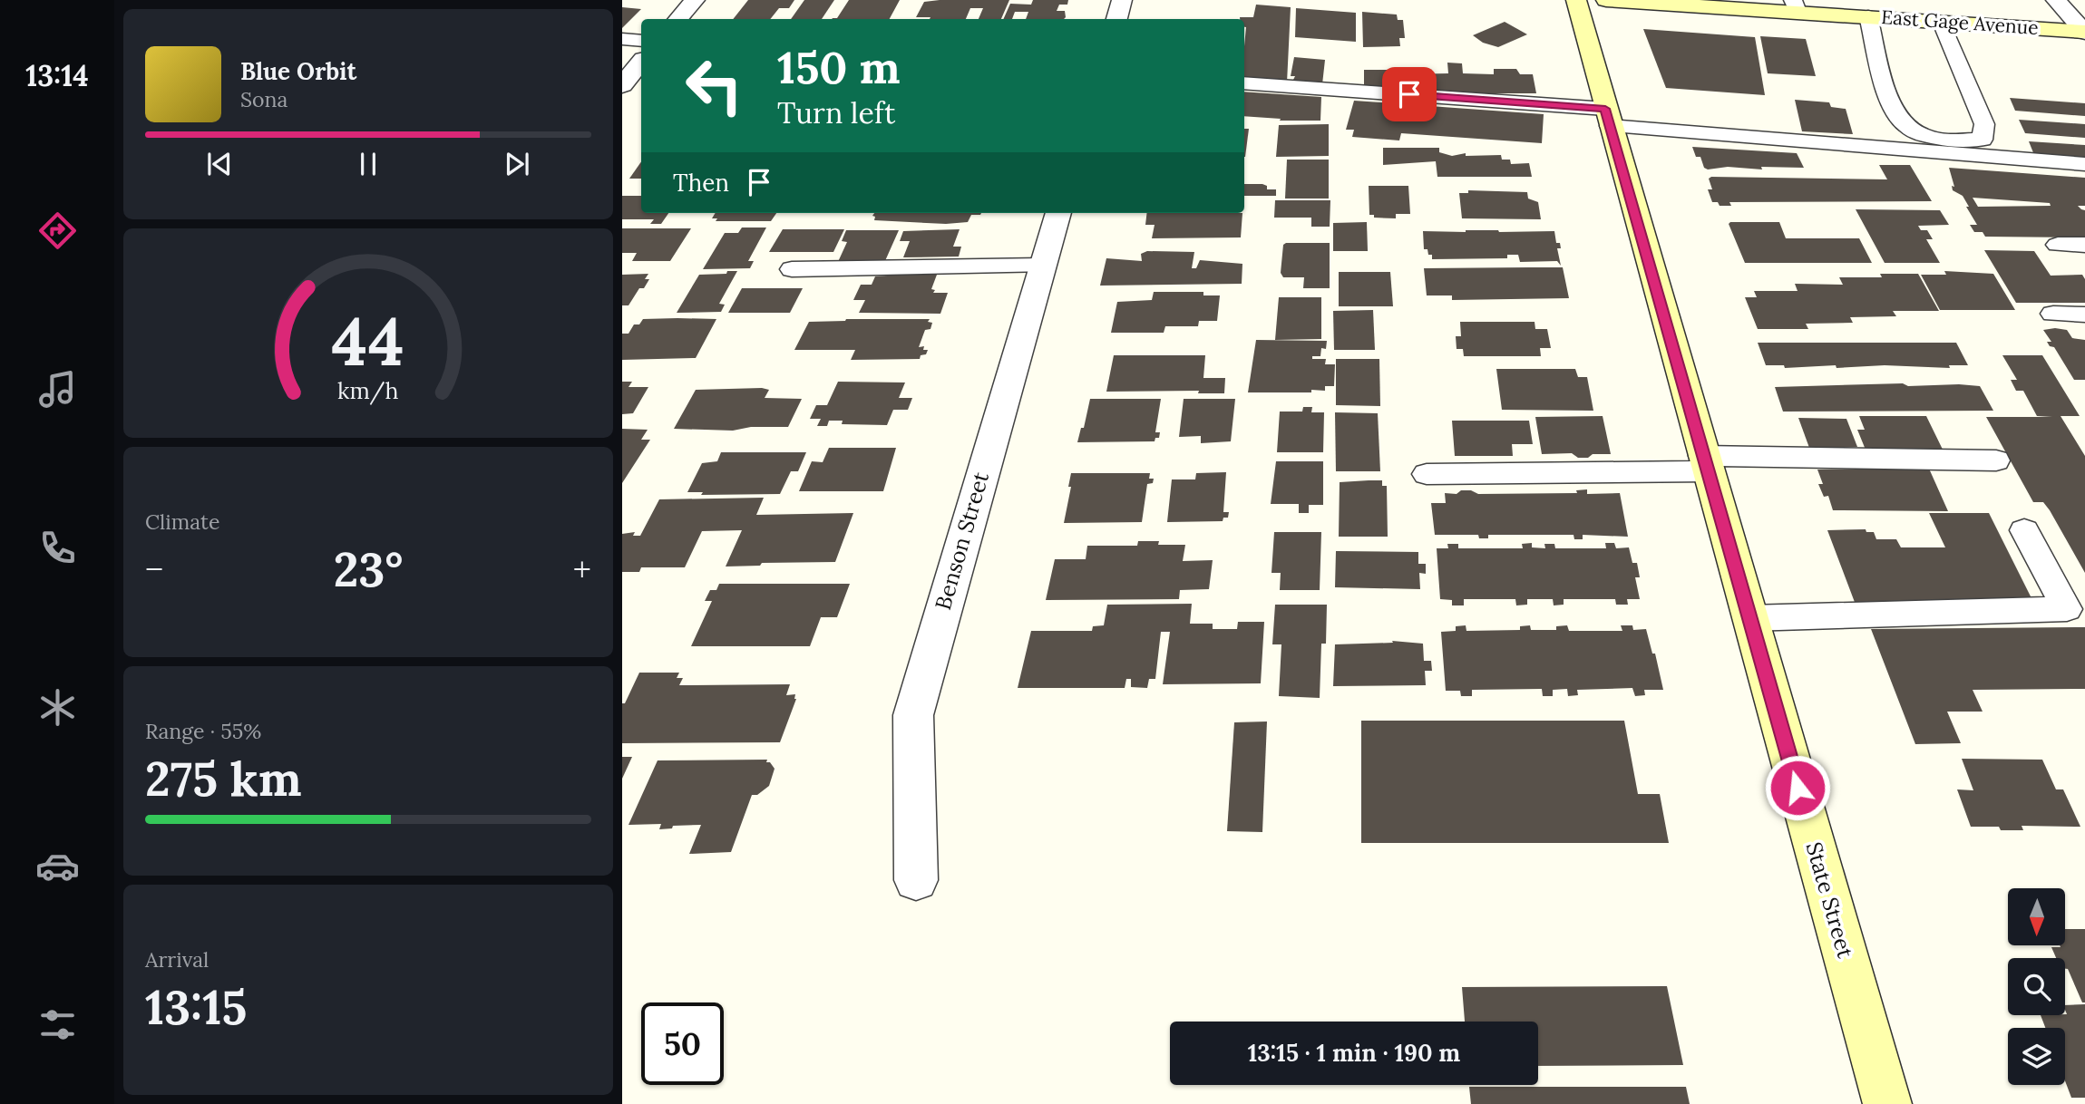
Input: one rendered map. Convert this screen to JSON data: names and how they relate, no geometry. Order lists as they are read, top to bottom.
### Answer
{
  "streets": {
    "main road": ["East Gage Avenue", "State Street"],
    "street": ["Benson Street"]
  },
  "north": "bottom",
  "page": {
    "tabs": "13:14",
    "turn": ["150 m", "Turn left"],
    "song": ["Blue Orbit", "Sona"],
    "then": "Then",
    "tile": [
      "Climate",
      ["Range · 55%", "275 km"],
      ["Arrival", "13:15"]
    ],
    "heat": ["−", "23°", "+"],
    "limit": "50",
    "trip": "13:15 · 1 min · 190 m",
    "gauge": ["44", "km/h"]
  }
}
